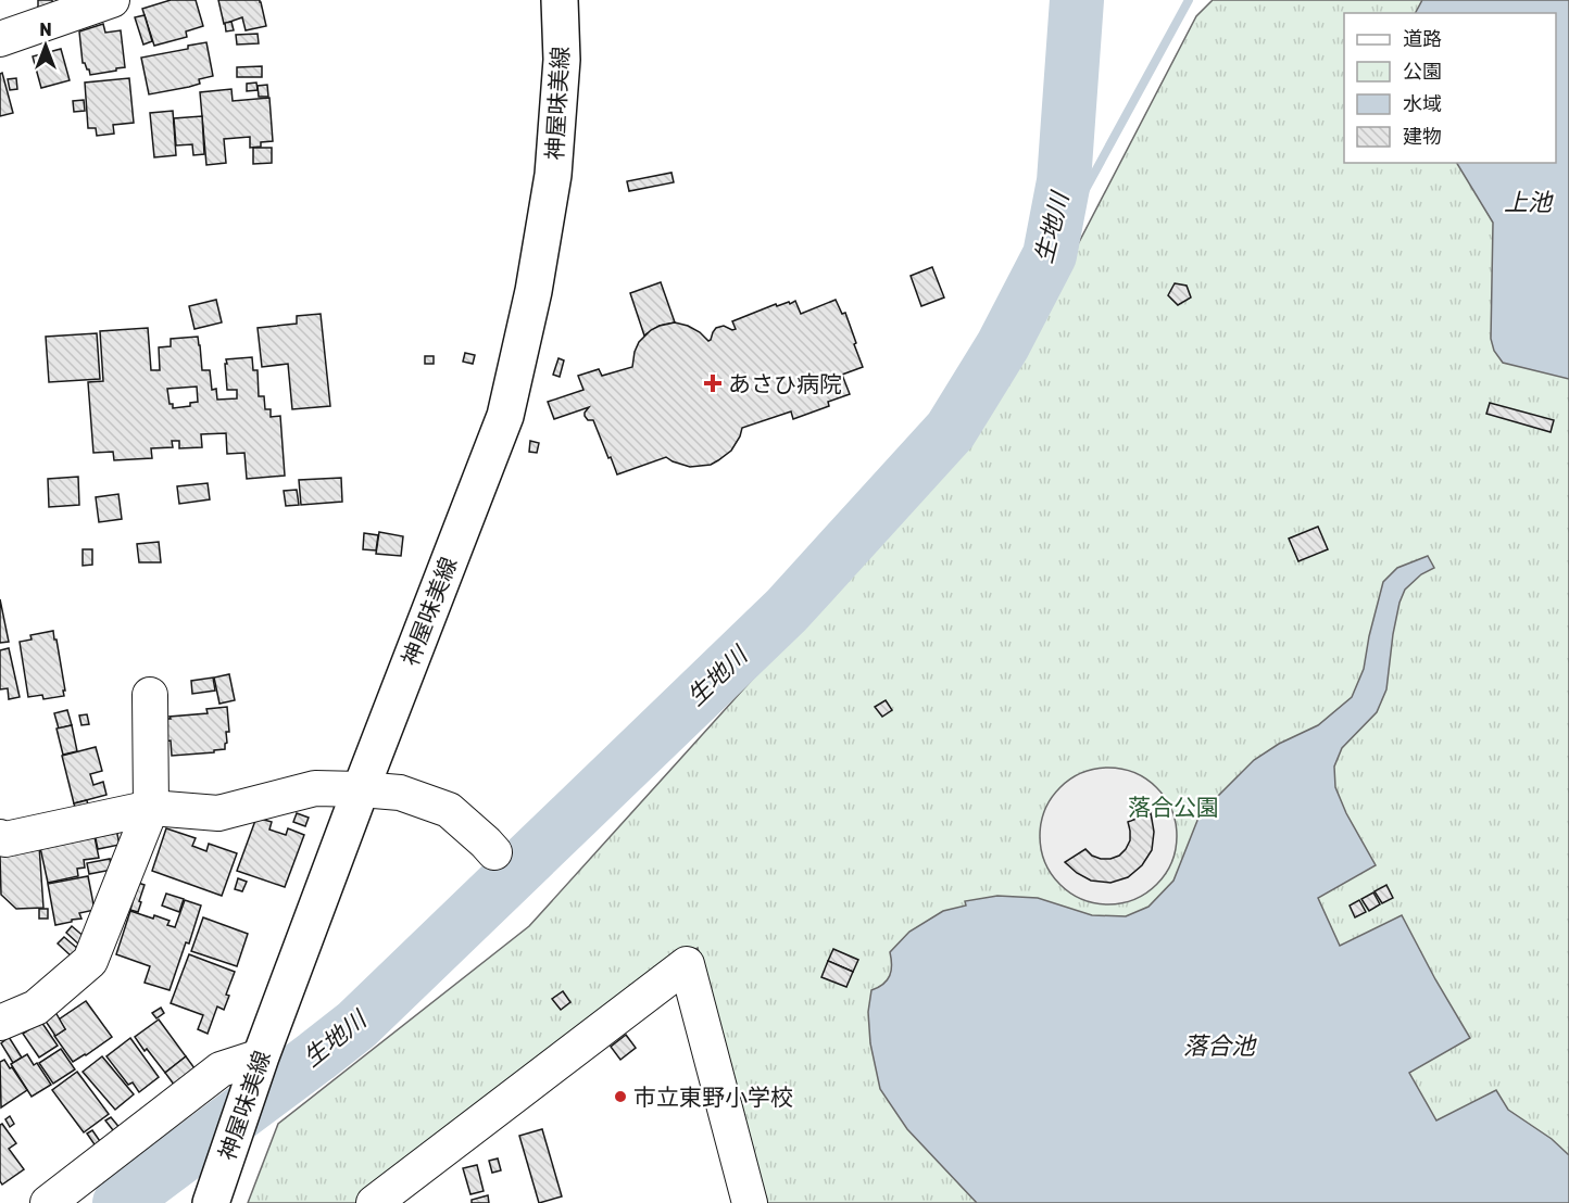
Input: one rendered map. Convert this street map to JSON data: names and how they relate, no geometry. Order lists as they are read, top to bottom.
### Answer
{
  "streets": {
    "main road": ["神屋味美線"]
  },
  "water": ["上池", "生地川", "落合池"],
  "parks": ["落合公園"],
  "places": {
    "health": ["あさひ病院"],
    "other": ["市立東野小学校"]
  },
  "legend": [
    "道路",
    "公園",
    "水域",
    "建物"
  ],
  "north": "top"
}
